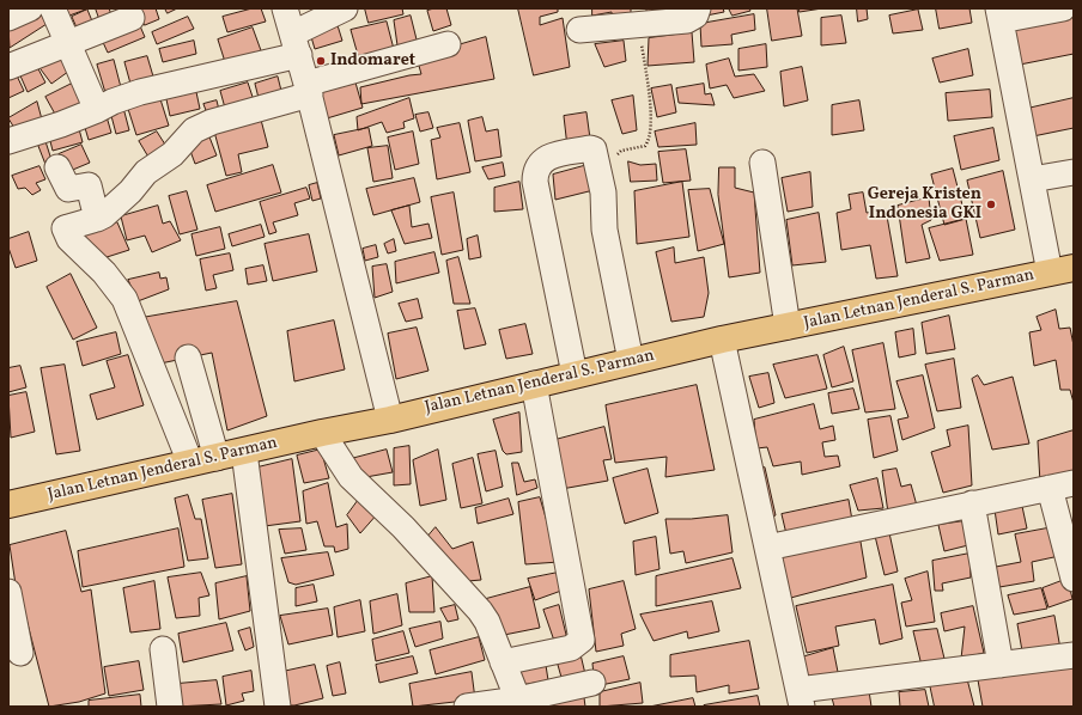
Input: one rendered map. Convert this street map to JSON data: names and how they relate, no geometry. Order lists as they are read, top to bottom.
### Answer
{
  "streets": {
    "main road": ["Jalan Letnan Jenderal S. Parman"]
  },
  "places": ["Indomaret", "Gereja Kristen Indonesia GKI"]
}
